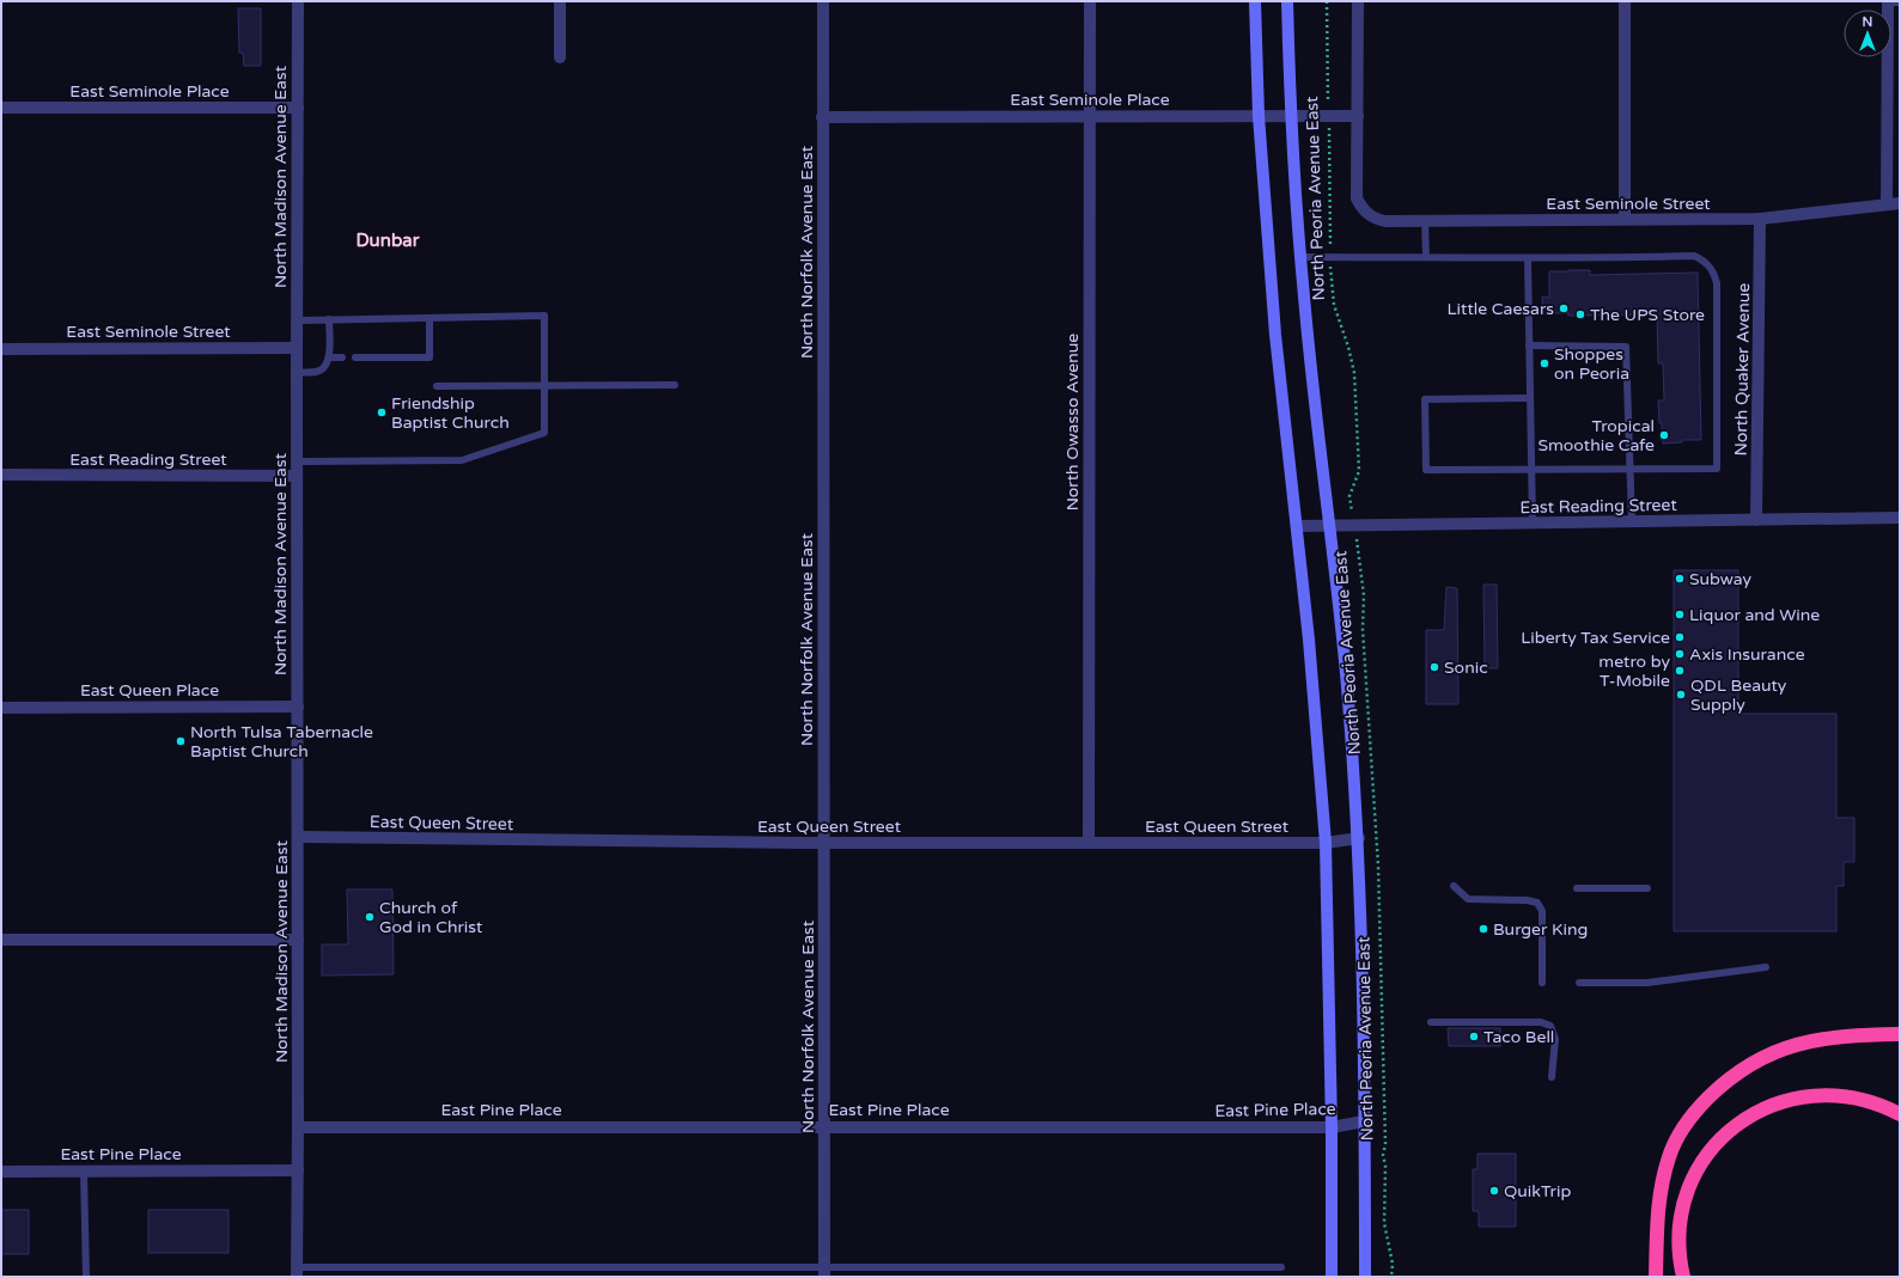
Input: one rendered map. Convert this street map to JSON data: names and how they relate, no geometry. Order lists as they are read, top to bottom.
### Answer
{
  "streets": {
    "main road": ["North Peoria Avenue East"],
    "street": [
      "East Seminole Place",
      "North Madison Avenue East",
      "East Seminole Street",
      "North Norfolk Avenue East",
      "North Quaker Avenue",
      "North Owasso Avenue",
      "East Reading Street",
      "East Queen Place",
      "East Queen Street",
      "East Pine Place"
    ]
  },
  "crossings": [
    ["East Seminole Place", "North Madison Avenue East"],
    ["East Seminole Place", "North Peoria Avenue East"],
    ["East Seminole Place", "East Seminole Street"],
    ["East Seminole Place", "North Norfolk Avenue East"],
    ["East Seminole Place", "North Owasso Avenue"],
    ["North Madison Avenue East", "East Seminole Street"],
    ["North Madison Avenue East", "East Reading Street"],
    ["North Madison Avenue East", "East Queen Place"],
    ["North Madison Avenue East", "East Queen Street"],
    ["North Madison Avenue East", "East Pine Place"],
    ["North Peoria Avenue East", "East Reading Street"],
    ["North Peoria Avenue East", "East Queen Street"],
    ["North Peoria Avenue East", "East Pine Place"],
    ["East Seminole Street", "North Quaker Avenue"],
    ["North Norfolk Avenue East", "East Queen Street"],
    ["North Norfolk Avenue East", "East Pine Place"],
    ["North Quaker Avenue", "East Reading Street"],
    ["North Owasso Avenue", "East Queen Street"]
  ],
  "districts": ["Dunbar"],
  "places": [
    "Little Caesars",
    "The UPS Store",
    "Shoppes on Peoria",
    "Friendship Baptist Church",
    "Tropical Smoothie Cafe",
    "Subway",
    "Liquor and Wine",
    "Liberty Tax Service",
    "Axis Insurance",
    "Sonic",
    "metro by T-Mobile",
    "QDL Beauty Supply",
    "North Tulsa Tabernacle Baptist Church",
    "Church of God in Christ",
    "Burger King",
    "Taco Bell",
    "QuikTrip"
  ],
  "north": "top"
}
